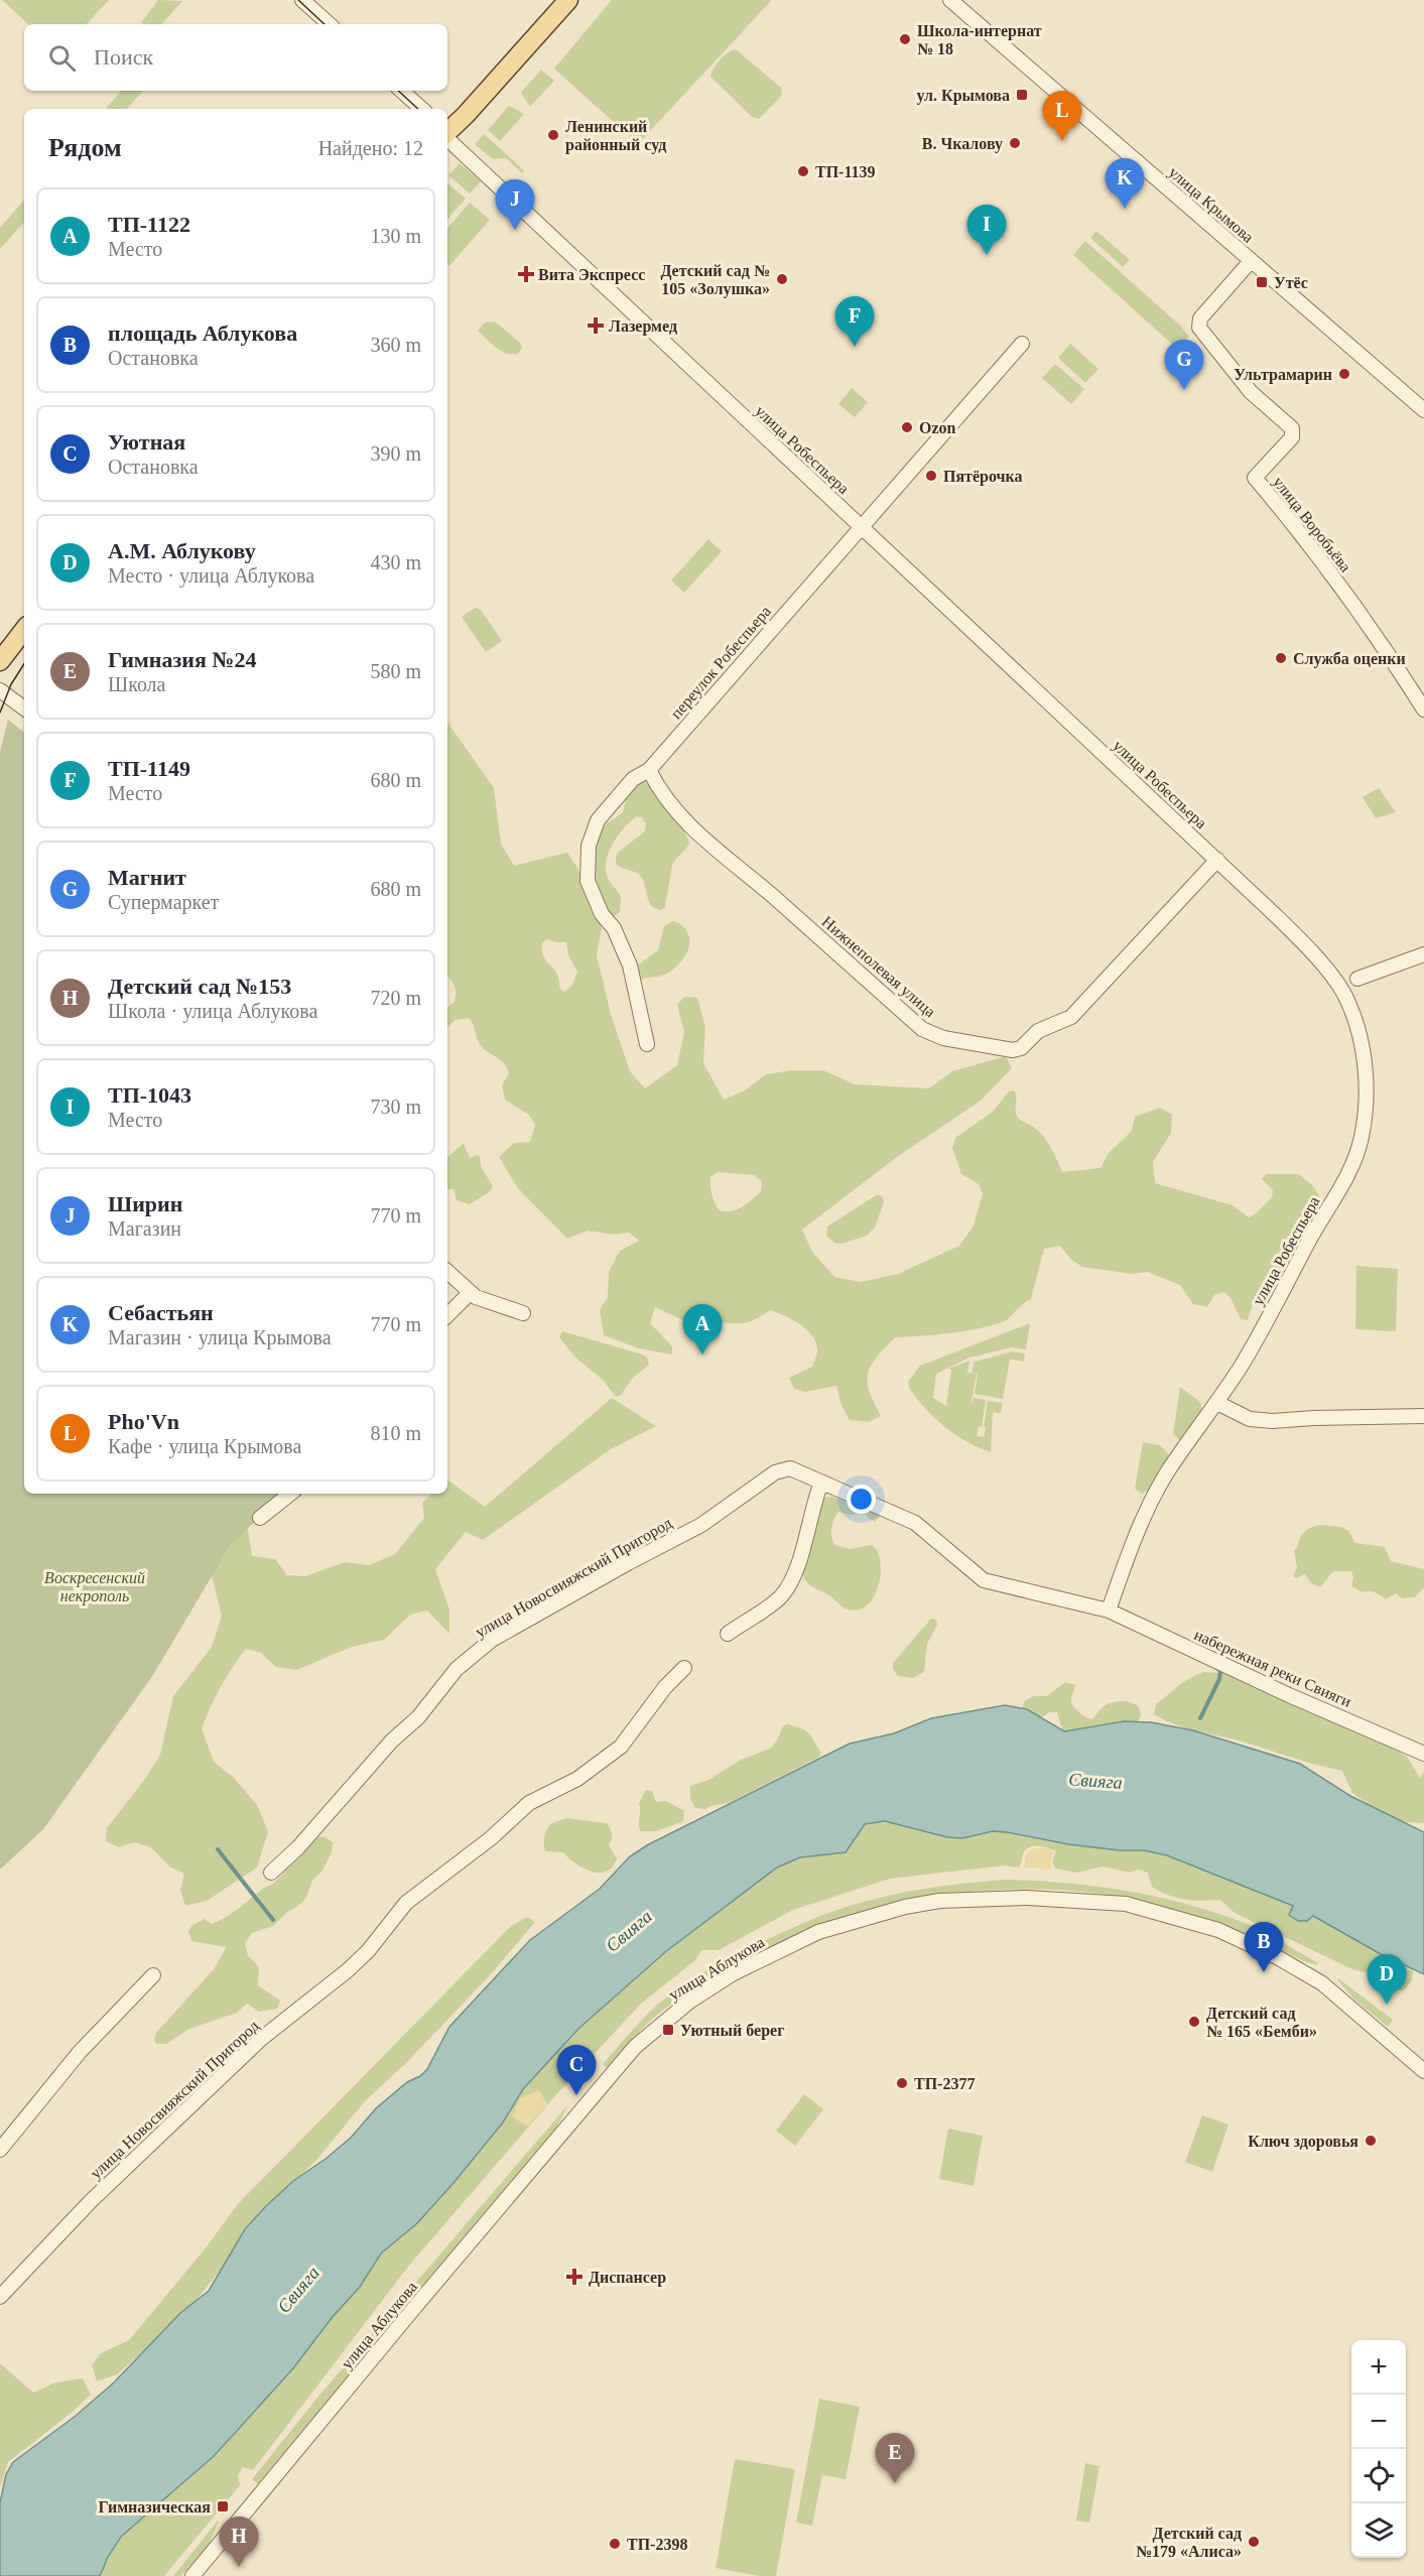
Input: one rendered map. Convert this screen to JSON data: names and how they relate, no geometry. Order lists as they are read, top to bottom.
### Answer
{
  "streets": {
    "street": [
      "улица Крымова",
      "улица Робеспьера",
      "улица Воробьёва",
      "переулок Робеспьера",
      "Нижнеполевая улица",
      "улица Новосвияжский Пригород",
      "набережная реки Свияги",
      "улица Аблукова"
    ]
  },
  "crossings": [
    ["улица Крымова", "улица Воробьёва"],
    ["улица Робеспьера", "переулок Робеспьера"],
    ["улица Робеспьера", "Нижнеполевая улица"],
    ["улица Робеспьера", "набережная реки Свияги"],
    ["переулок Робеспьера", "Нижнеполевая улица"],
    ["улица Новосвияжский Пригород", "набережная реки Свияги"]
  ],
  "water": ["Свияга"],
  "parks": ["Воскресенский некрополь"],
  "places": {
    "other": [
      "Школа-интернат № 18",
      "Ленинский районный суд",
      "В. Чкалову",
      "ТП-1139",
      "Детский сад № 105 «Золушка»",
      "Ультрамарин",
      "Ozon",
      "Пятёрочка",
      "Служба оценки",
      "Детский сад № 165 «Бемби»",
      "ТП-2377",
      "Ключ здоровья",
      "Детский сад №179 «Алиса»",
      "ТП-2398"
    ],
    "transit": [
      "ул. Крымова",
      "Утёс",
      "Уютный берег",
      "Гимназическая"
    ],
    "health": ["Вита Экспресс", "Лазермед", "Диспансер"]
  },
  "page": {
    "search": "Поиск",
    "pins": [
      "L",
      "K",
      "J",
      "I",
      "F",
      "G",
      "A",
      "B",
      "D",
      "C",
      "E",
      "H"
    ],
    "heading": ["Рядом", "Найдено: 12"],
    "list": [
      {
        "mark": "A",
        "name": "ТП-1122",
        "note": "Место",
        "value": "130 m"
      },
      {
        "mark": "B",
        "name": "площадь Аблукова",
        "note": "Остановка",
        "value": "360 m"
      },
      {
        "mark": "C",
        "name": "Уютная",
        "note": "Остановка",
        "value": "390 m"
      },
      {
        "mark": "D",
        "name": "А.М. Аблукову",
        "note": "Место · улица Аблукова",
        "value": "430 m"
      },
      {
        "mark": "E",
        "name": "Гимназия №24",
        "note": "Школа",
        "value": "580 m"
      },
      {
        "mark": "F",
        "name": "ТП-1149",
        "note": "Место",
        "value": "680 m"
      },
      {
        "mark": "G",
        "name": "Магнит",
        "note": "Супермаркет",
        "value": "680 m"
      },
      {
        "mark": "H",
        "name": "Детский сад №153",
        "note": "Школа · улица Аблукова",
        "value": "720 m"
      },
      {
        "mark": "I",
        "name": "ТП-1043",
        "note": "Место",
        "value": "730 m"
      },
      {
        "mark": "J",
        "name": "Ширин",
        "note": "Магазин",
        "value": "770 m"
      },
      {
        "mark": "K",
        "name": "Себастьян",
        "note": "Магазин · улица Крымова",
        "value": "770 m"
      },
      {
        "mark": "L",
        "name": "Pho'Vn",
        "note": "Кафе · улица Крымова",
        "value": "810 m"
      }
    ],
    "map_buttons": ["+", "−"]
  }
}
